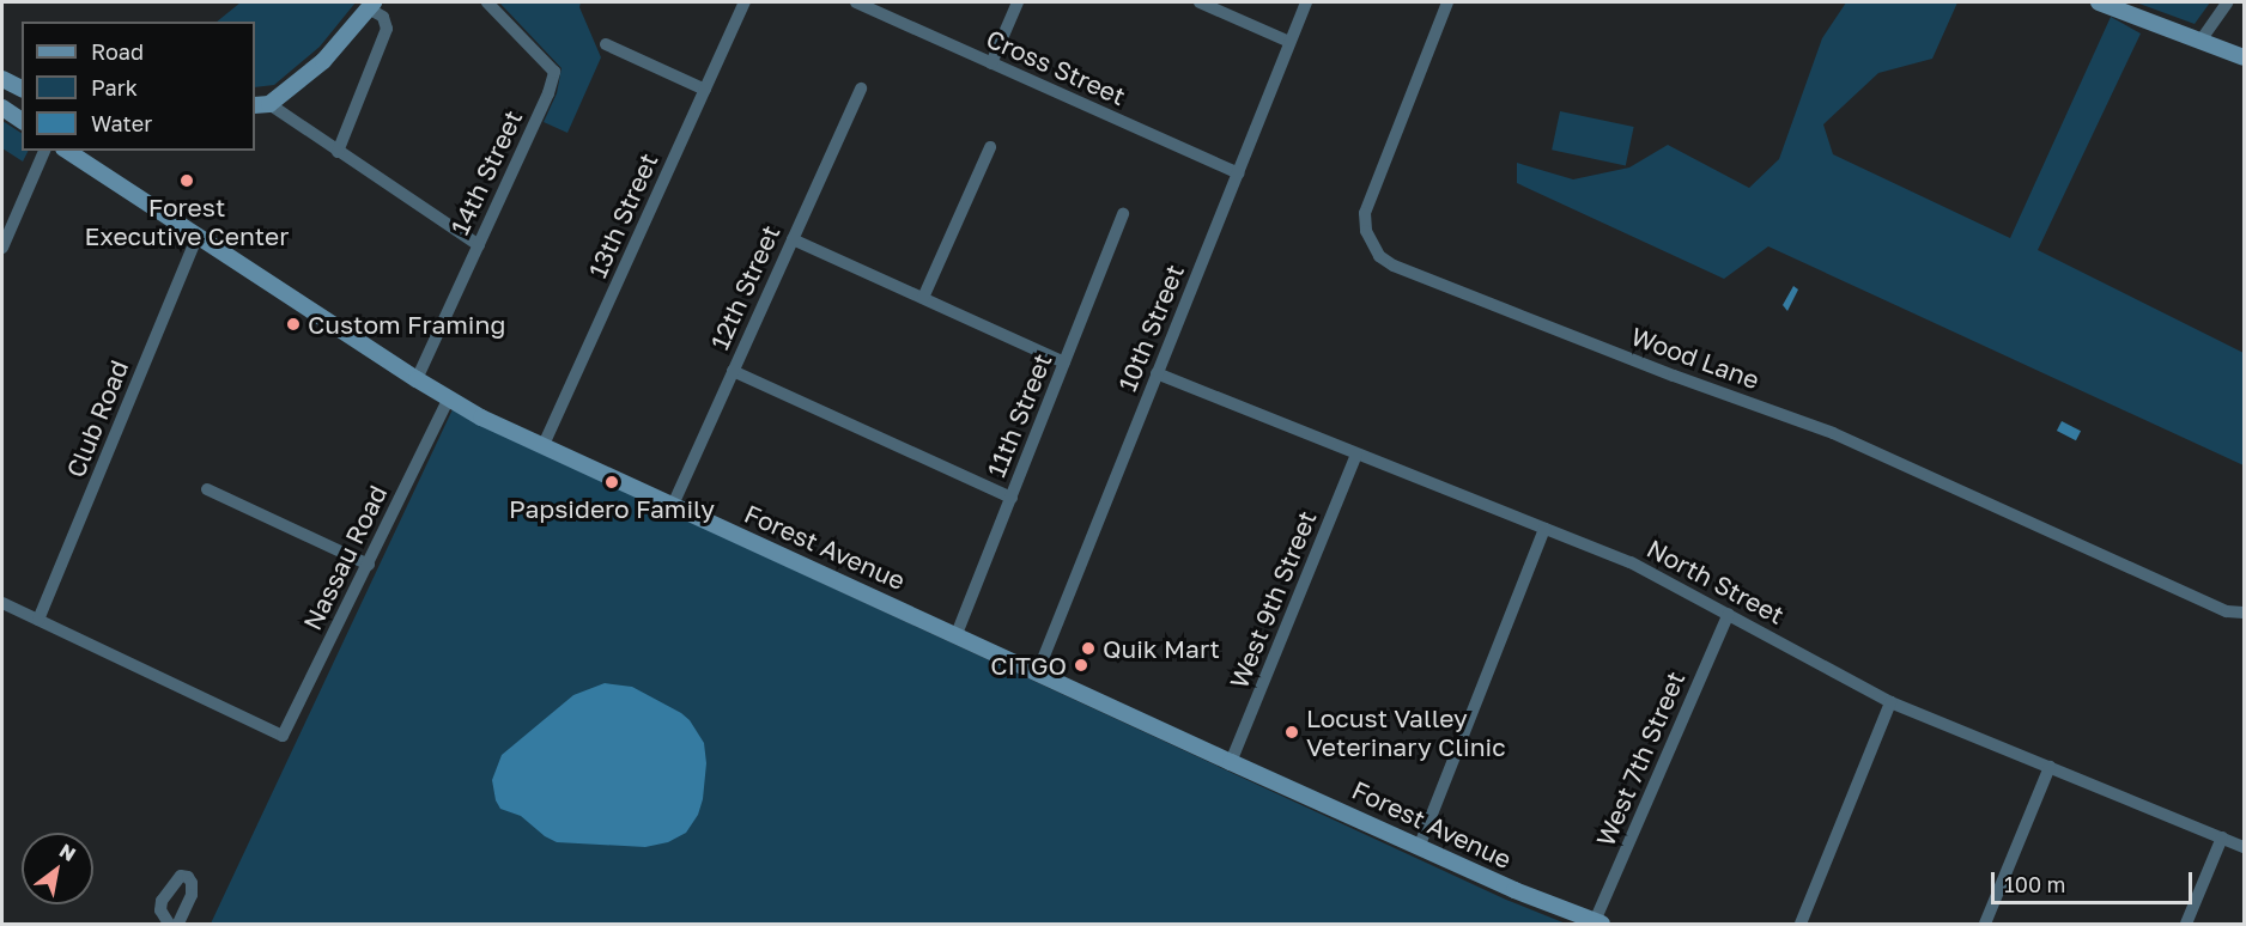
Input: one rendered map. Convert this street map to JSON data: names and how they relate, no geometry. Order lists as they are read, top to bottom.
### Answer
{
  "streets": {
    "main road": ["Forest Avenue"],
    "street": [
      "Cross Street",
      "14th Street",
      "13th Street",
      "12th Street",
      "10th Street",
      "Wood Lane",
      "11th Street",
      "Club Road",
      "Nassau Road",
      "North Street",
      "West 9th Street",
      "West 7th Street"
    ]
  },
  "crossings": [
    ["Cross Street", "10th Street"],
    ["14th Street", "Forest Avenue"],
    ["13th Street", "Forest Avenue"],
    ["12th Street", "Forest Avenue"],
    ["10th Street", "Forest Avenue"],
    ["10th Street", "North Street"],
    ["11th Street", "Forest Avenue"],
    ["Club Road", "Forest Avenue"],
    ["Club Road", "Nassau Road"],
    ["Forest Avenue", "Nassau Road"],
    ["Forest Avenue", "West 9th Street"],
    ["Forest Avenue", "West 7th Street"],
    ["North Street", "West 9th Street"],
    ["North Street", "West 7th Street"]
  ],
  "places": [
    "Forest Executive Center",
    "Custom Framing",
    "Papsidero Family",
    "Quik Mart",
    "CITGO",
    "Locust Valley Veterinary Clinic"
  ],
  "legend": ["Road", "Park", "Water"],
  "scale_bar": "100 m",
  "north": "top right"
}
